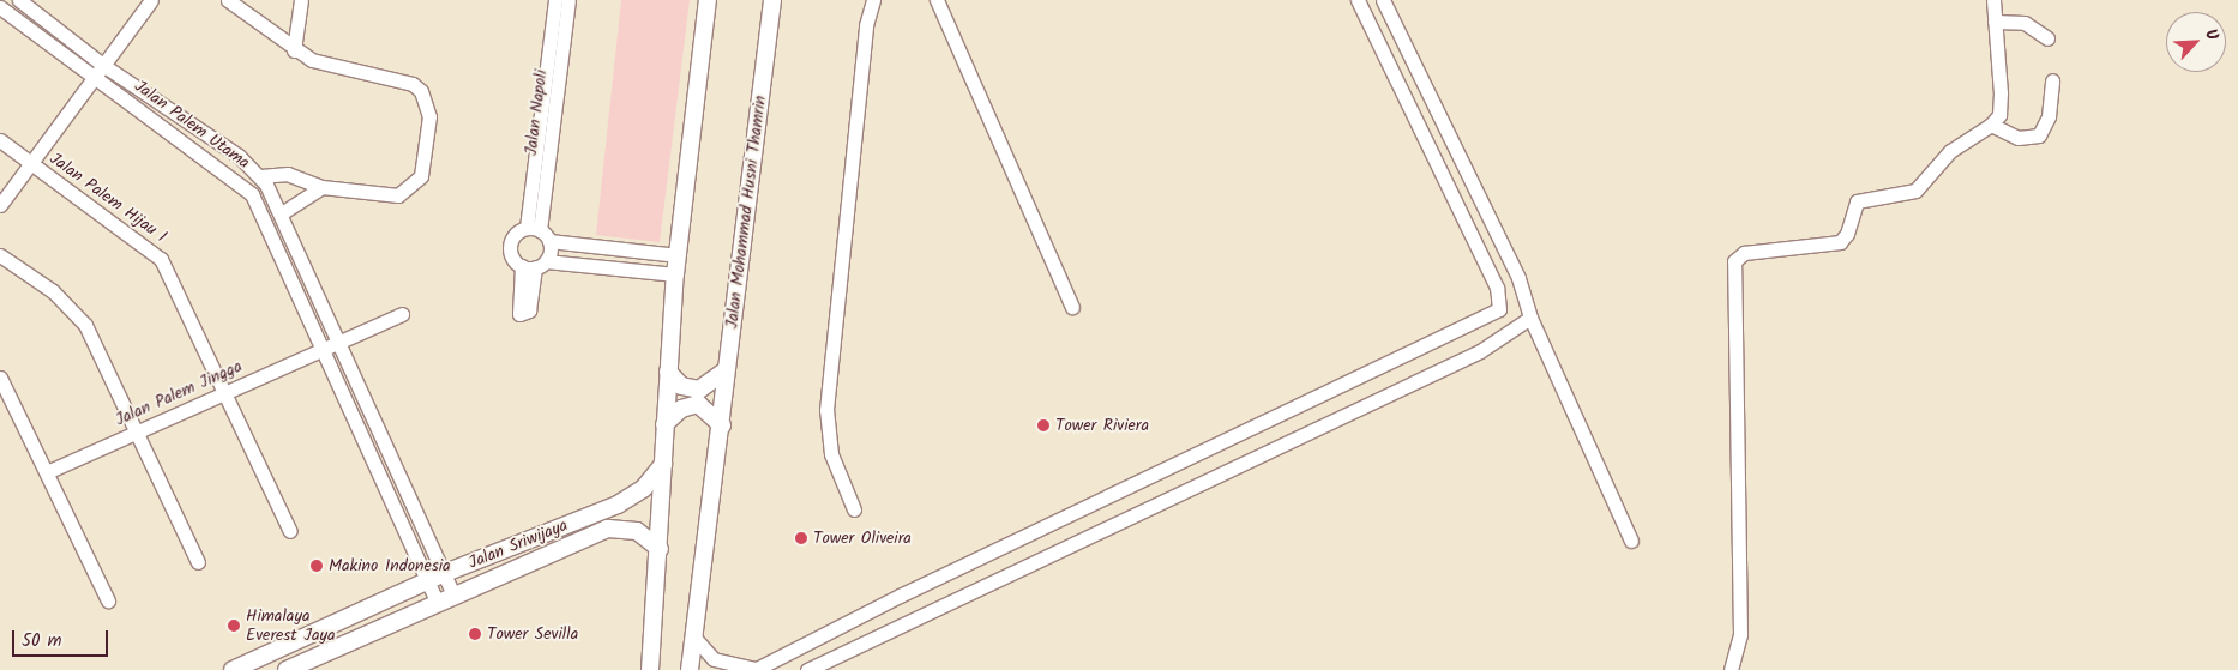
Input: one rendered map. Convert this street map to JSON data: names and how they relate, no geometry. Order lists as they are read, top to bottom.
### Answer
{
  "streets": {
    "street": [
      "Jalan Napoli",
      "Jalan Palem Utama",
      "Jalan Palem Hijau 1",
      "Jalan Mohammad Husni Thamrin",
      "Jalan Palem Jingga",
      "Jalan Sriwijaya"
    ]
  },
  "crossings": [
    ["Jalan Palem Utama", "Jalan Palem Jingga"],
    ["Jalan Palem Utama", "Jalan Sriwijaya"],
    ["Jalan Palem Hijau 1", "Jalan Palem Jingga"]
  ],
  "places": [
    "Tower Riviera",
    "Tower Oliveira",
    "Makino Indonesia",
    "Himalaya Everest Jaya",
    "Tower Sevilla"
  ],
  "scale_bar": "50 m",
  "north": "top right"
}
